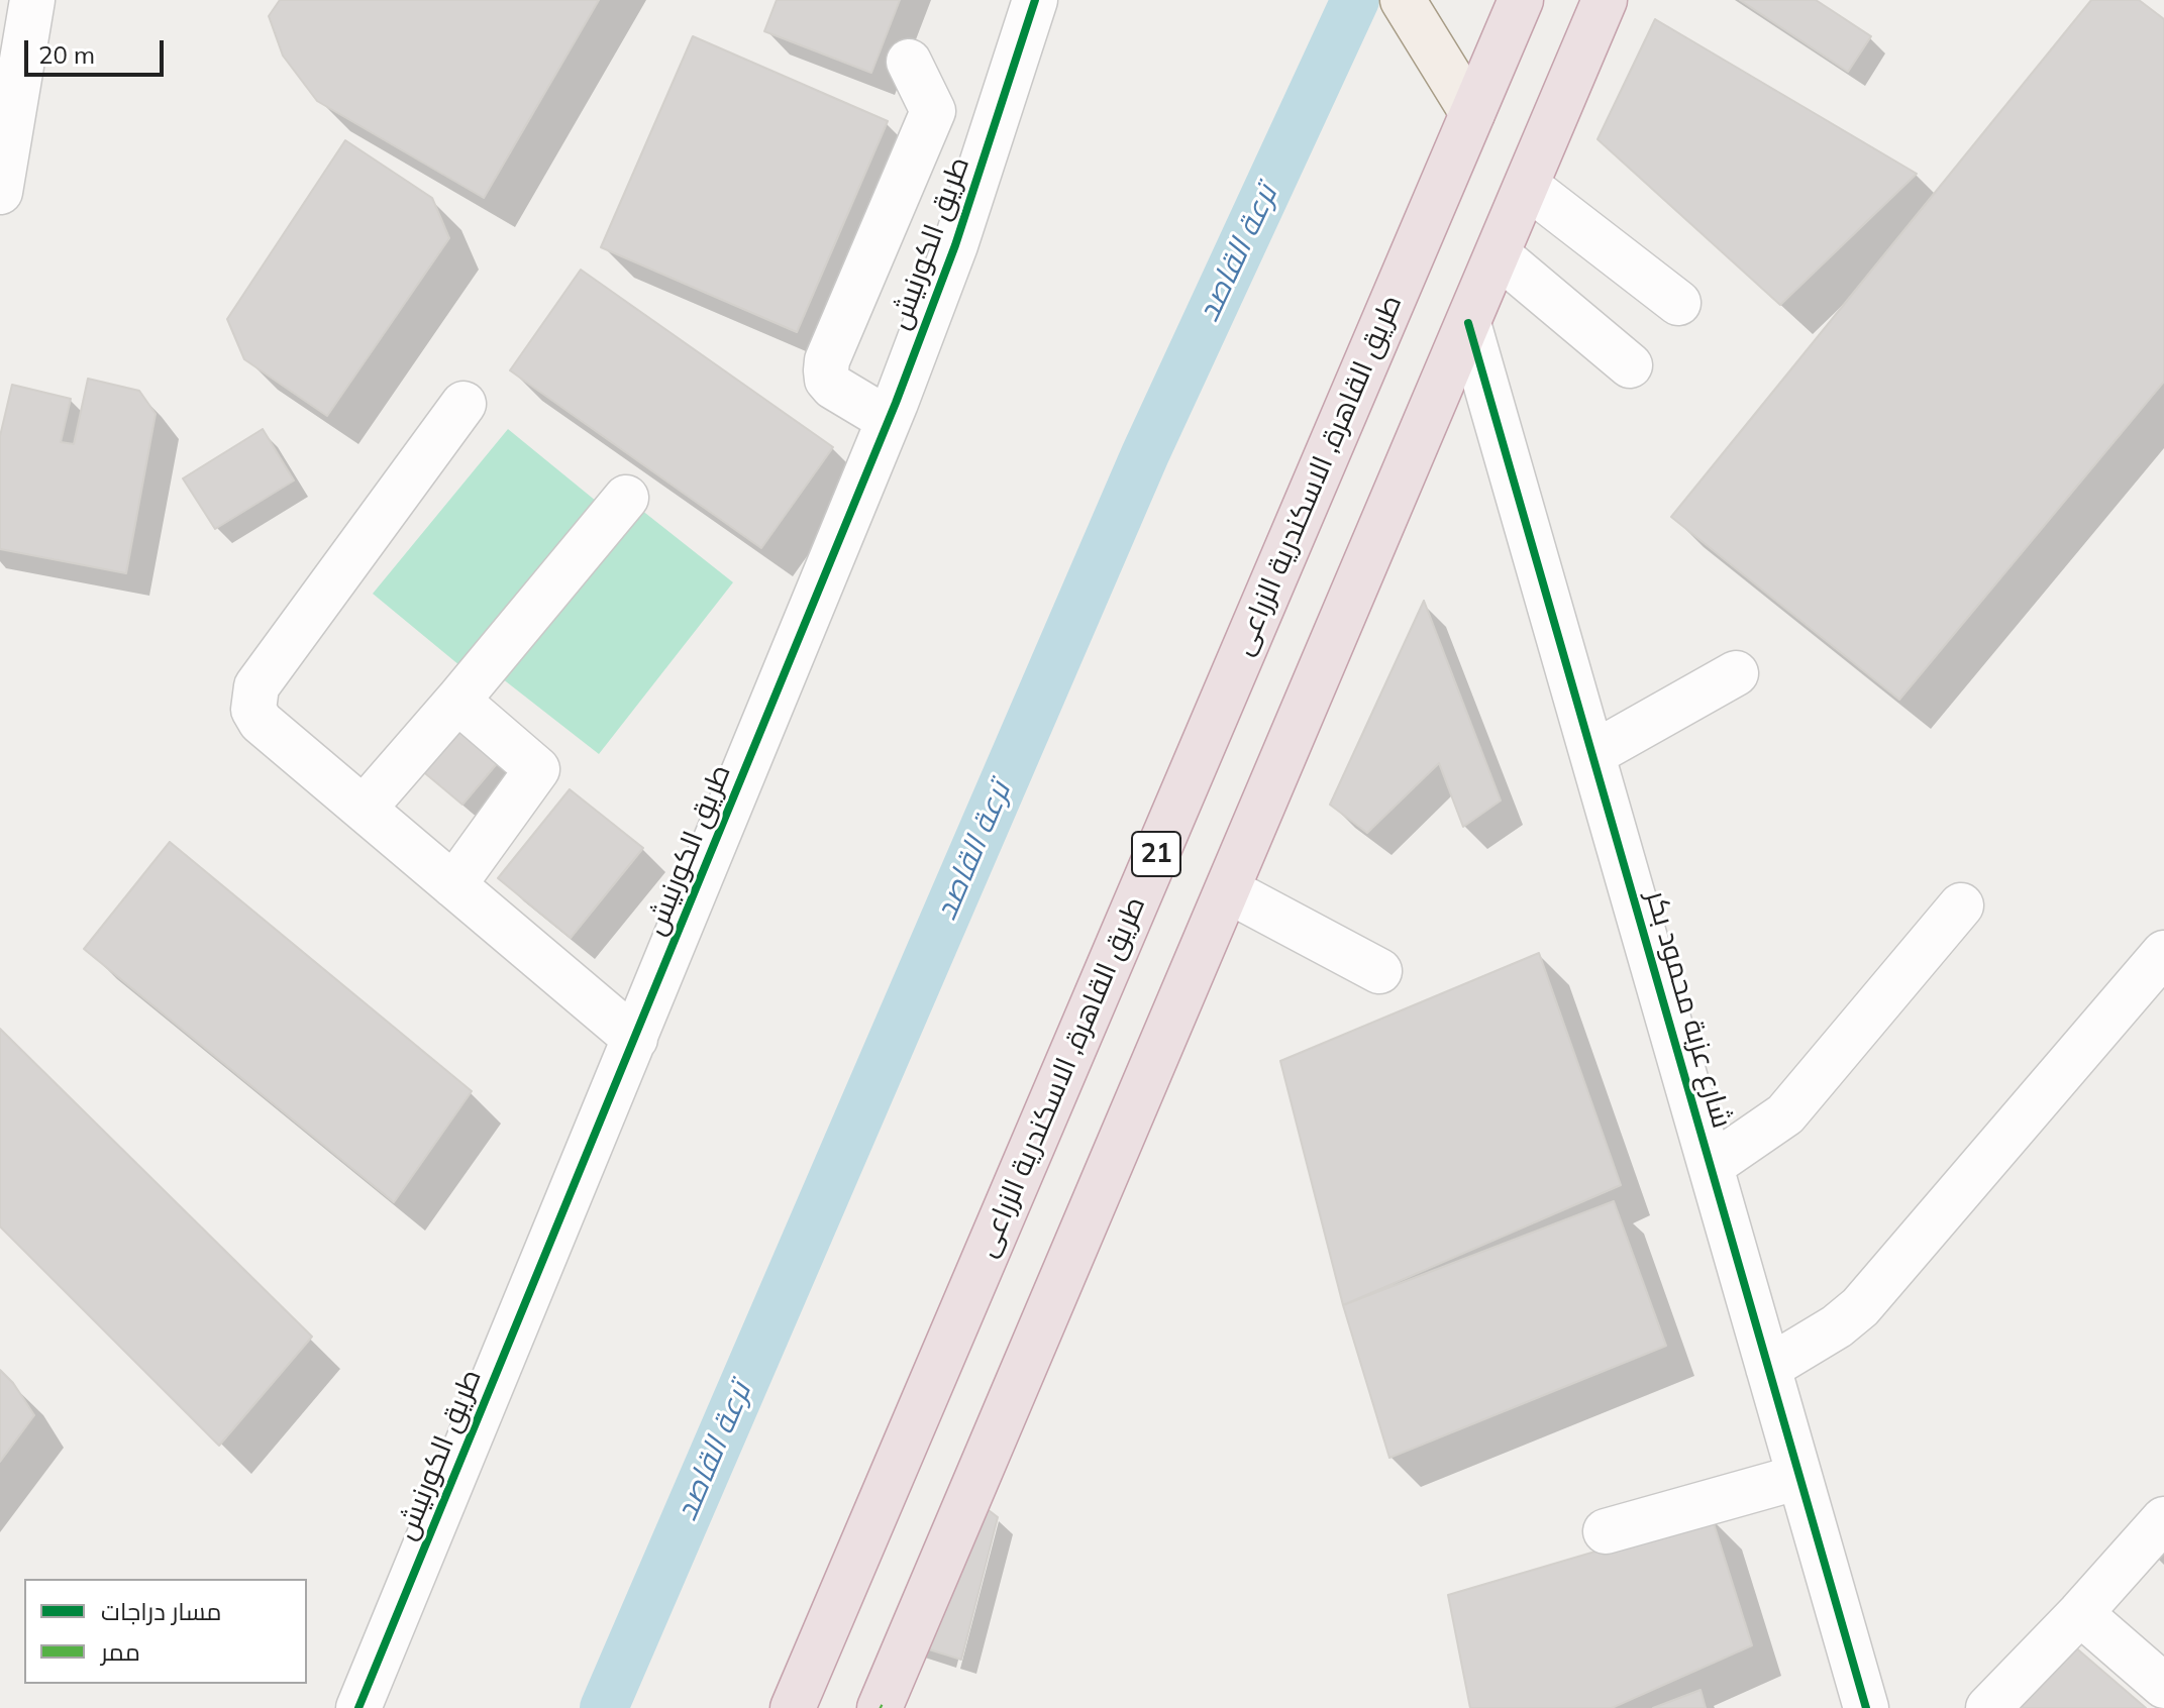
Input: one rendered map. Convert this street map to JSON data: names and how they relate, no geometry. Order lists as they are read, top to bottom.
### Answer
{
  "streets": {
    "highway": ["طريق القاهرة, الاسكندرية الزراعى", "21"],
    "street": ["طريق الكورنيش", "شارع عزبة محمود بكر"]
  },
  "water": ["ترعة القاصد"],
  "legend": ["مسار دراجات", "ممر"],
  "scale_bar": "20 m"
}
